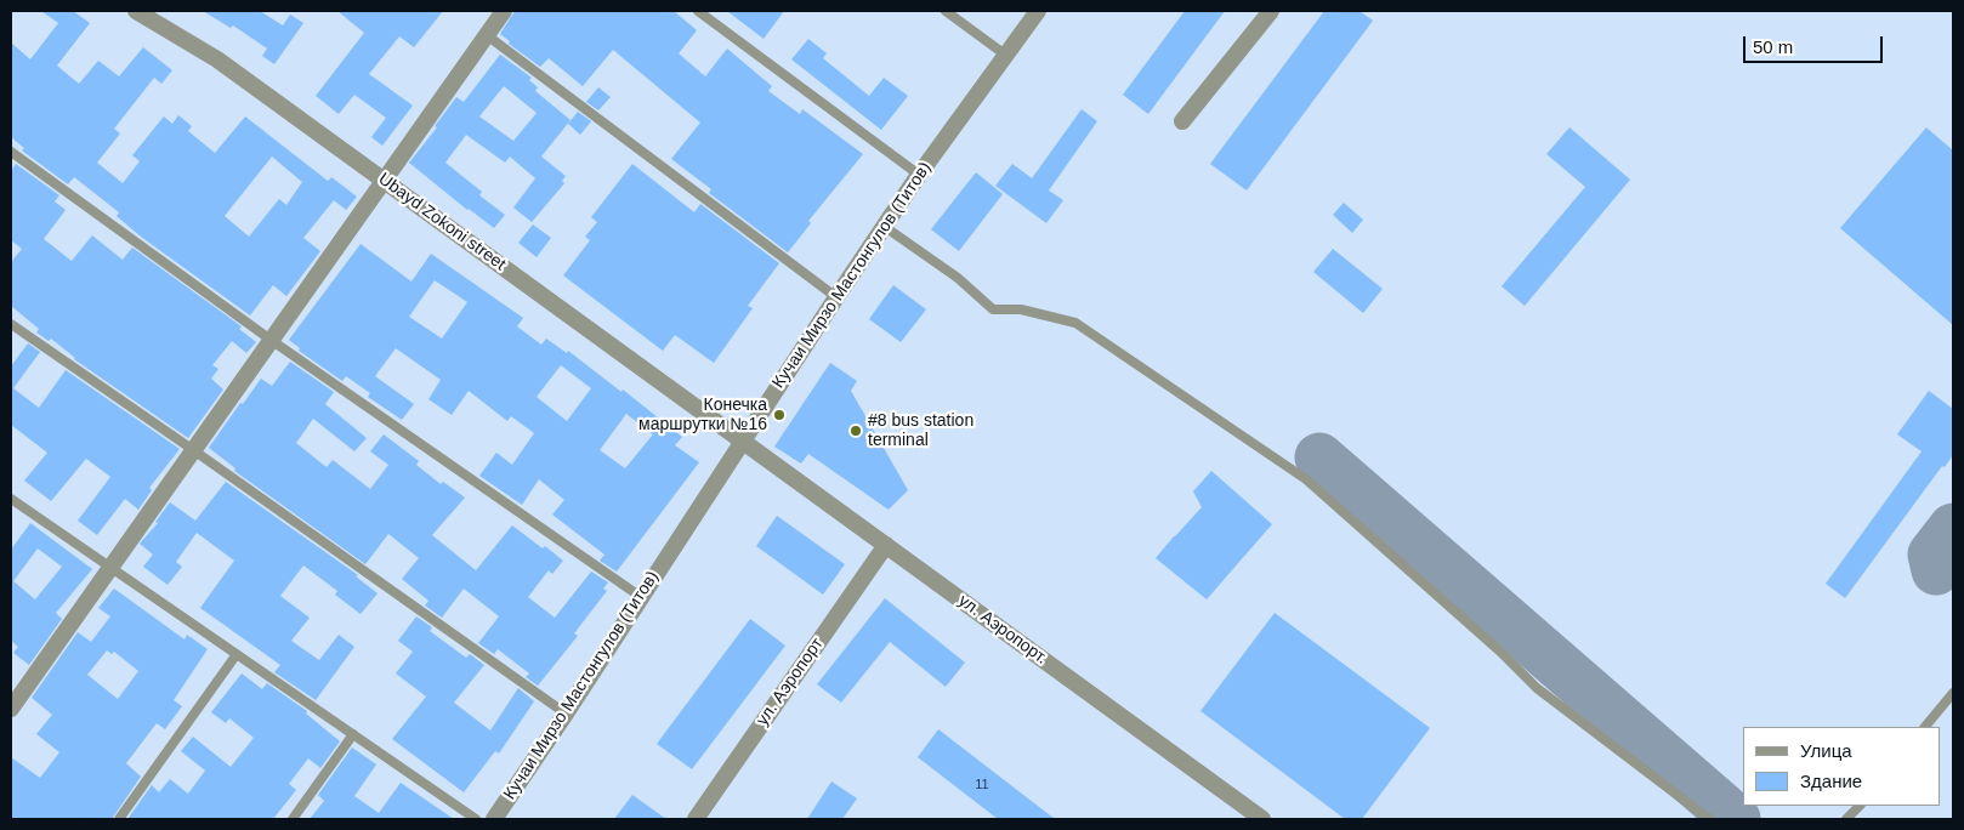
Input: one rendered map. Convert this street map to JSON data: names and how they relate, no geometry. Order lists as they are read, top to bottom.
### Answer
{
  "streets": {
    "street": [
      "Ubayd Zokoni street",
      "Кучаи Мирзо Мастонгулов (Титов)",
      "ул. Аэропорт.",
      "ул. Аэропорт"
    ]
  },
  "crossings": [
    ["Ubayd Zokoni street", "Кучаи Мирзо Мастонгулов (Титов)"],
    ["Ubayd Zokoni street", "ул. Аэропорт."],
    ["Кучаи Мирзо Мастонгулов (Титов)", "ул. Аэропорт."],
    ["ул. Аэропорт.", "ул. Аэропорт"]
  ],
  "places": ["Конечка маршрутки №16", "#8 bus station terminal"],
  "house_numbers": ["11"],
  "legend": ["Улица", "Здание"],
  "scale_bar": "50 m"
}
